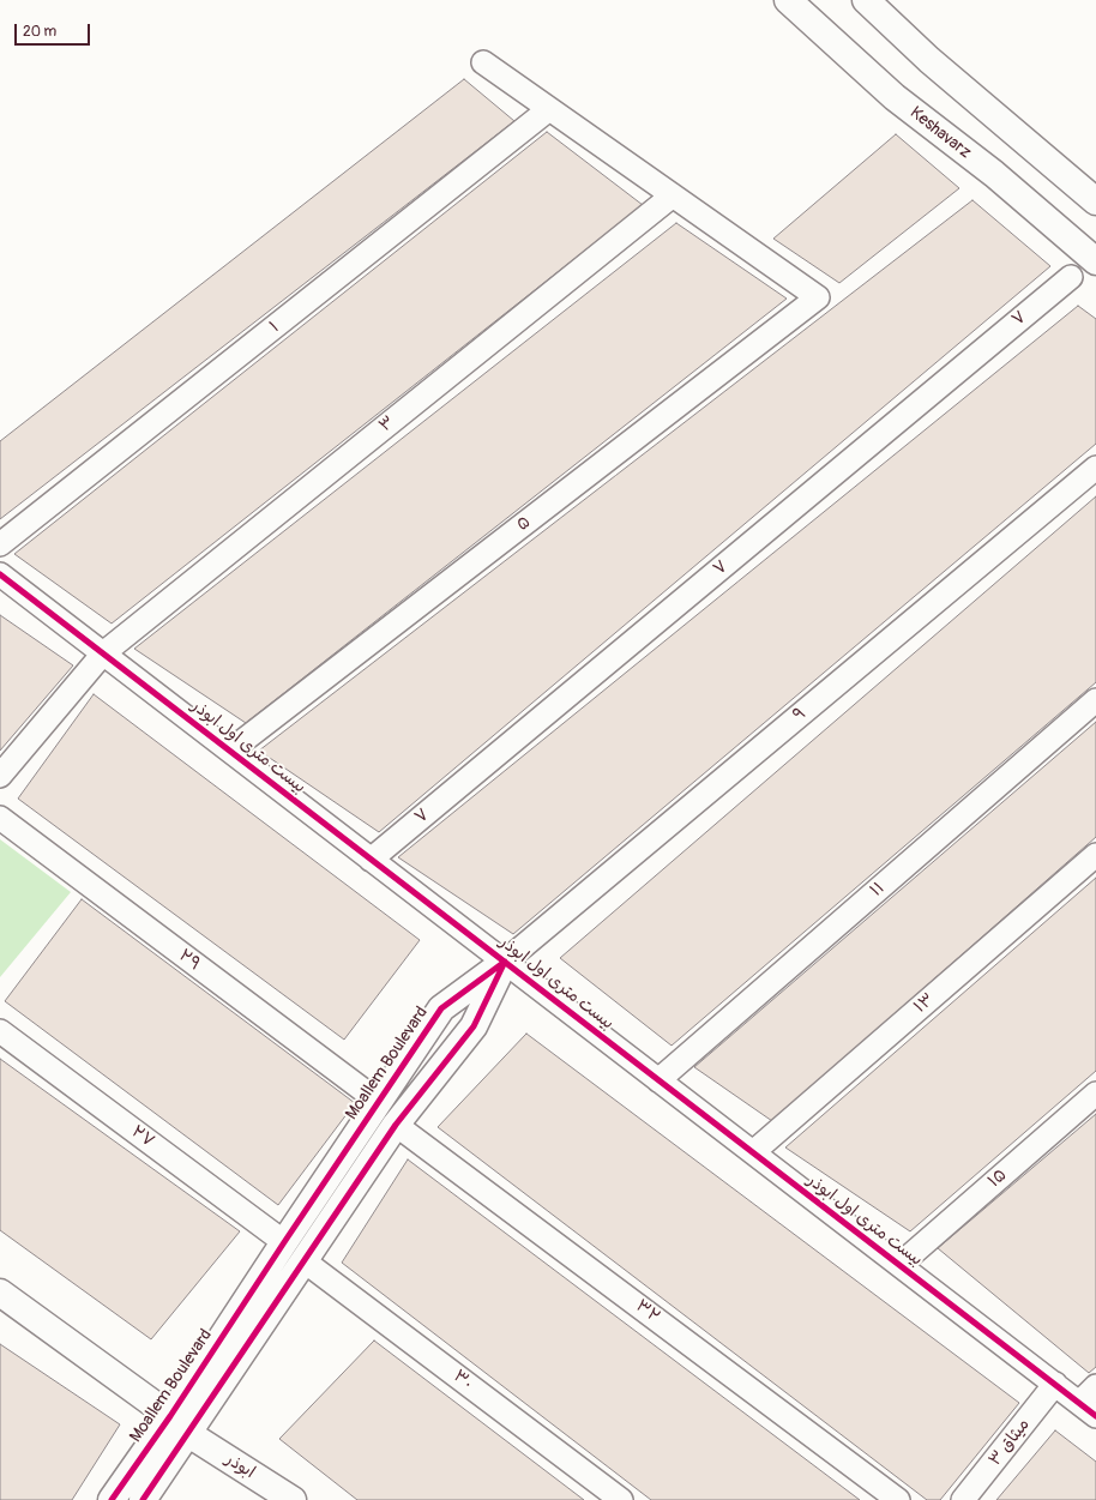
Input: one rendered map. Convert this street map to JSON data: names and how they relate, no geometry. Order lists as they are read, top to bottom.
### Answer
{
  "streets": {
    "street": [
      "Keshavarz",
      "۷",
      "۱",
      "۳",
      "۵",
      "۹",
      "بیست متری اول ابوذر",
      "۱۱",
      "۲۹",
      "۱۳",
      "Moallem Boulevard",
      "۲۷",
      "۱۵",
      "۳۲",
      "۳۰",
      "میثاق ۳",
      "ابوذر"
    ]
  },
  "crossings": [
    ["۷", "بیست متری اول ابوذر"],
    ["۳", "۵"],
    ["۳", "بیست متری اول ابوذر"],
    ["۵", "بیست متری اول ابوذر"],
    ["۹", "بیست متری اول ابوذر"],
    ["۹", "Moallem Boulevard"],
    ["بیست متری اول ابوذر", "۱۱"],
    ["بیست متری اول ابوذر", "۱۳"],
    ["بیست متری اول ابوذر", "Moallem Boulevard"],
    ["بیست متری اول ابوذر", "۱۵"],
    ["بیست متری اول ابوذر", "میثاق ۳"],
    ["۲۹", "Moallem Boulevard"],
    ["Moallem Boulevard", "۲۷"],
    ["Moallem Boulevard", "۳۲"],
    ["Moallem Boulevard", "۳۰"],
    ["Moallem Boulevard", "ابوذر"]
  ],
  "scale_bar": "20 m"
}
